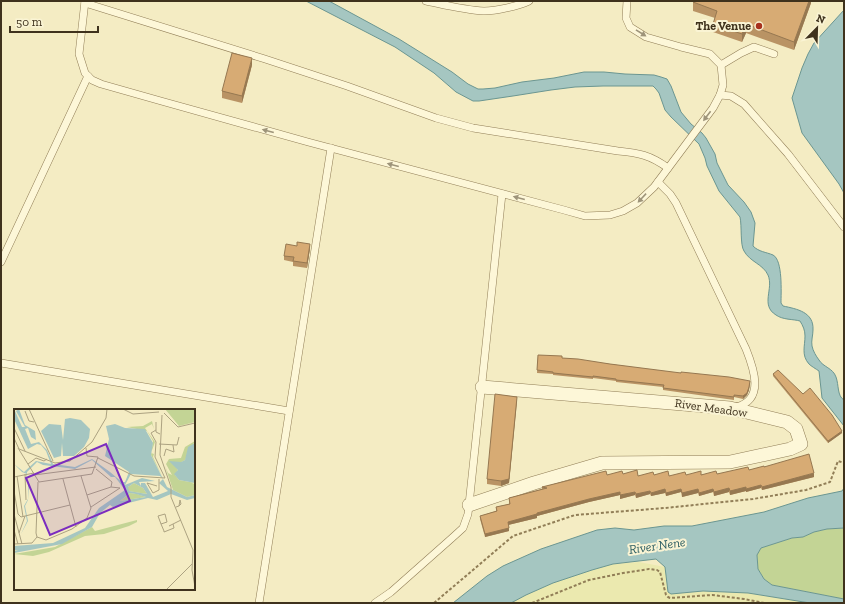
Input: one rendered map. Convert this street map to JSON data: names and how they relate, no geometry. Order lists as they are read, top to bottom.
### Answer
{
  "streets": {
    "street": ["River Meadow"]
  },
  "water": ["River Nene"],
  "places": ["The Venue"],
  "scale_bar": "50 m",
  "north": "top right"
}
